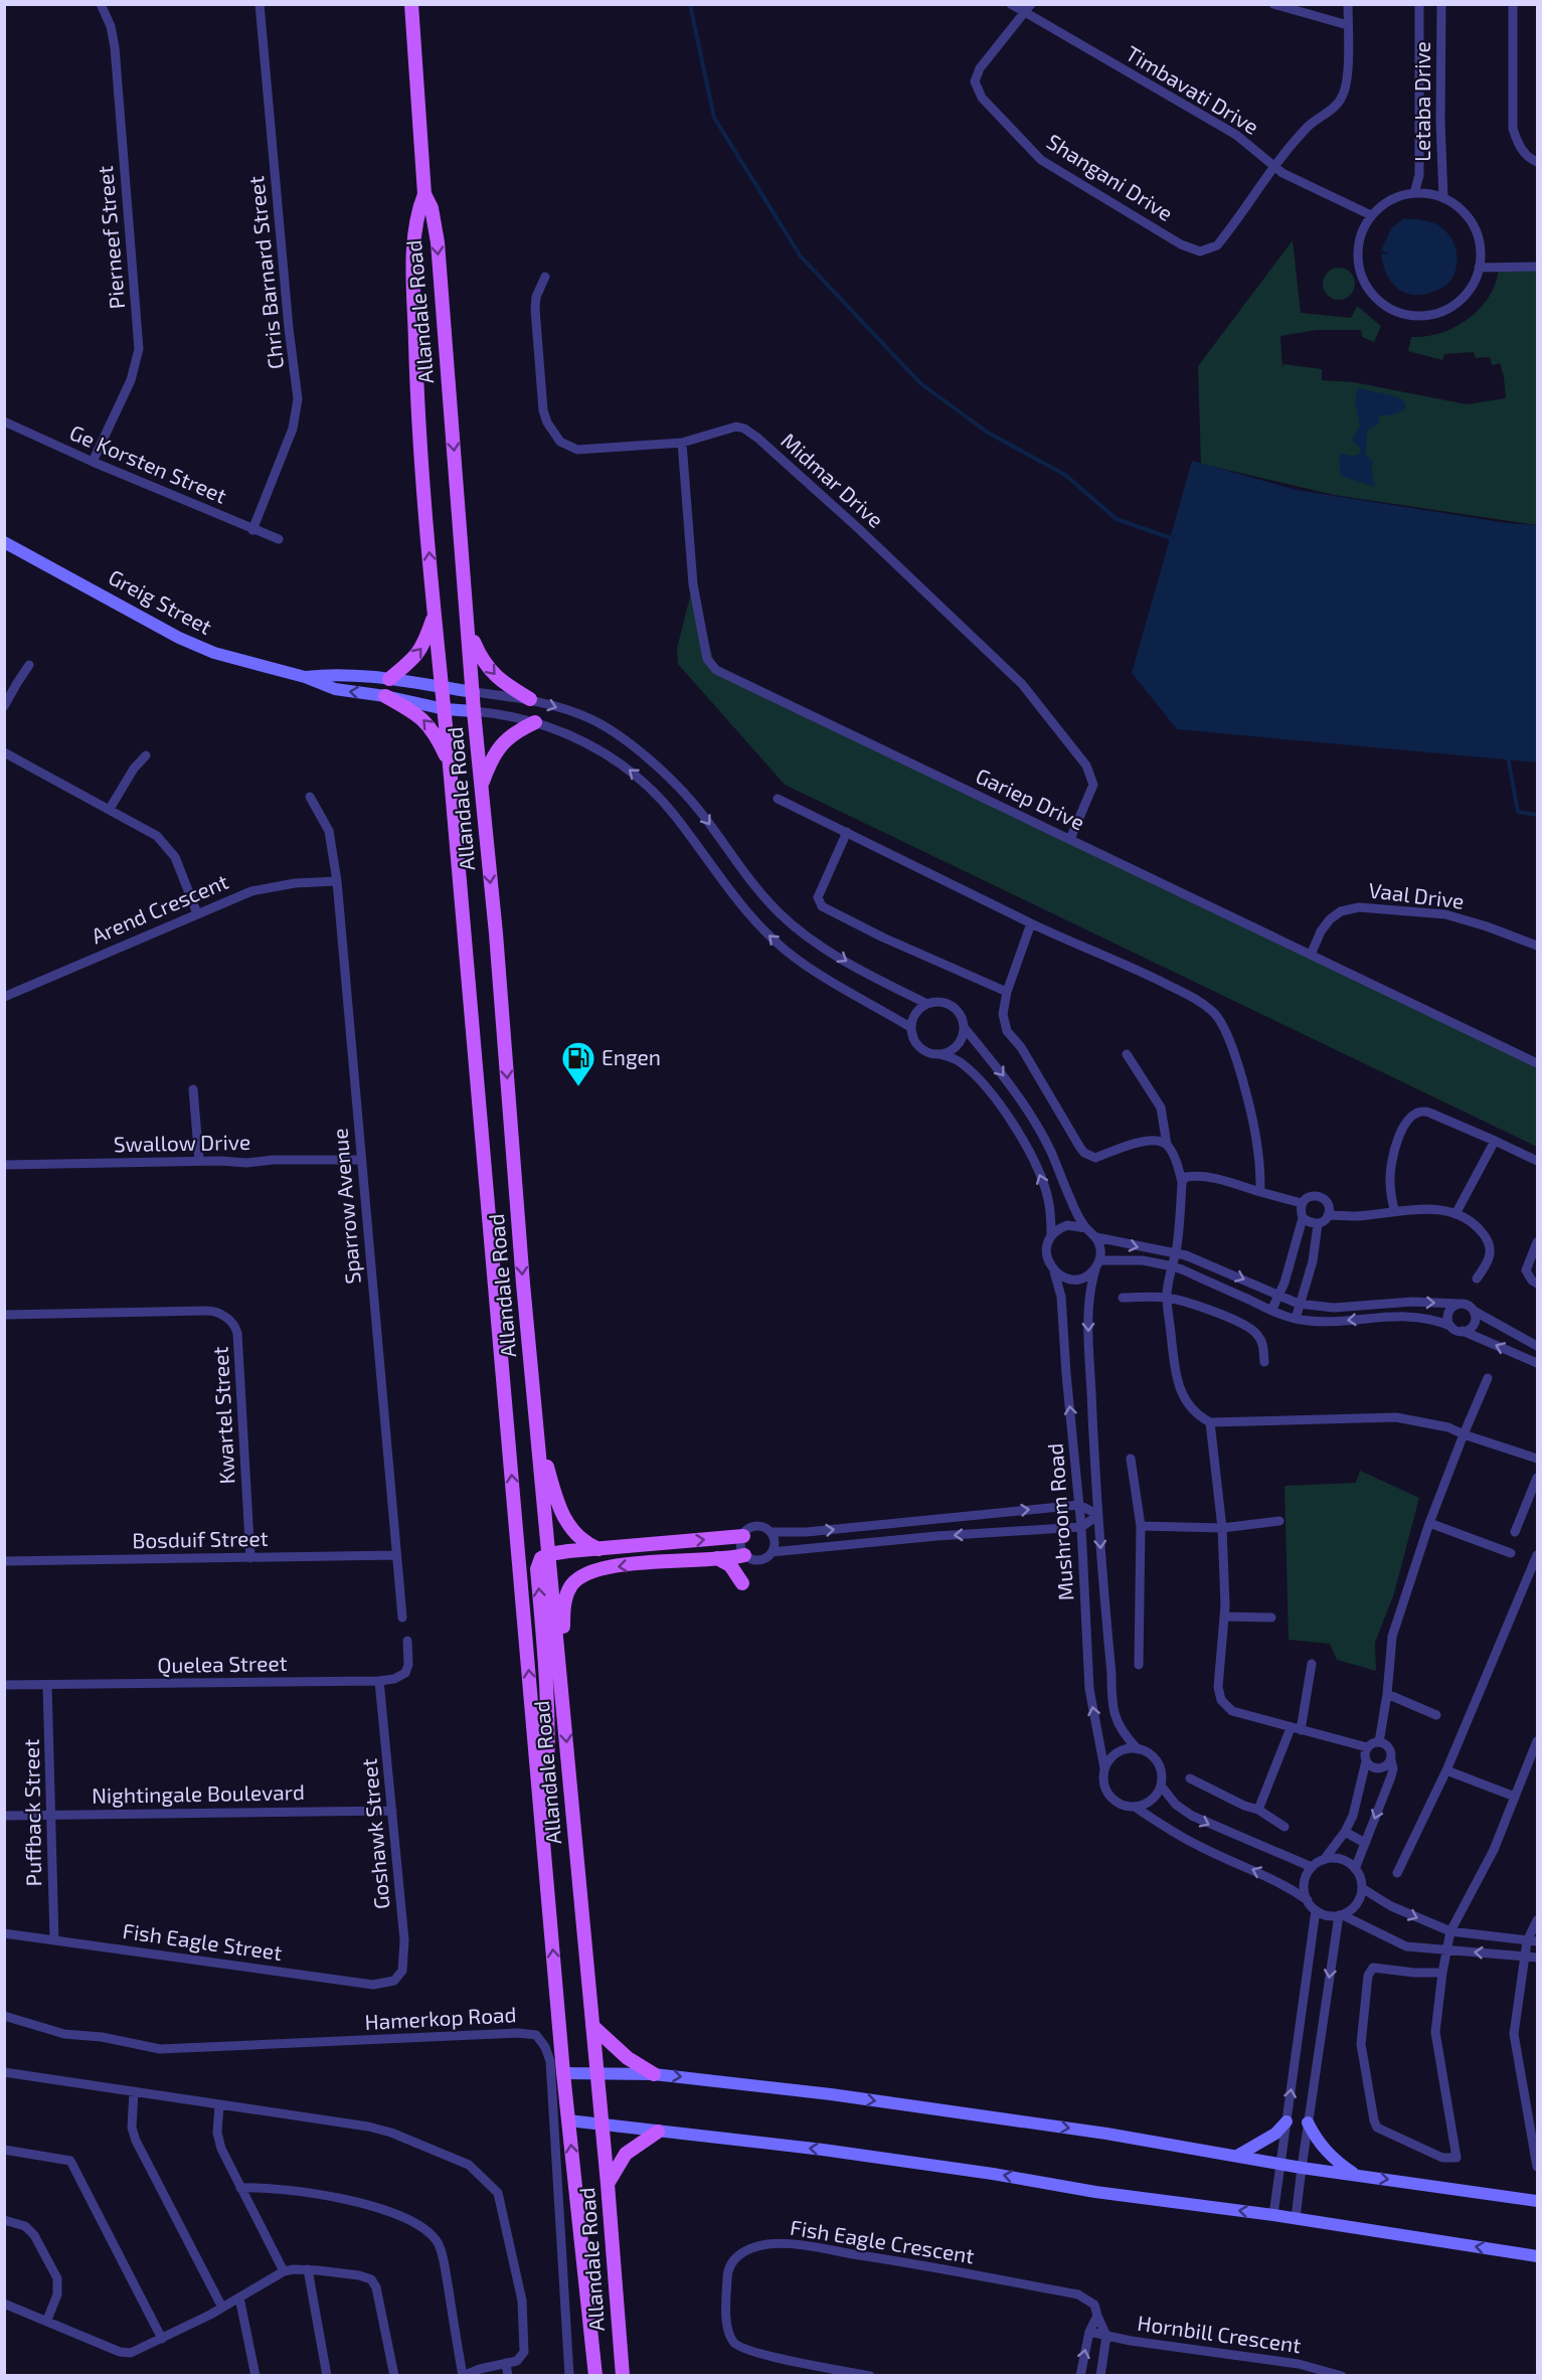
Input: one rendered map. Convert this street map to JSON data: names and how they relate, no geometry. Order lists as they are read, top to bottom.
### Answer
{
  "streets": {
    "main road": ["Allandale Road"],
    "street": [
      "Timbavati Drive",
      "Letaba Drive",
      "Shangani Drive",
      "Pierneef Street",
      "Chris Barnard Street",
      "Ge Korsten Street",
      "Midmar Drive",
      "Greig Street",
      "Gariep Drive",
      "Vaal Drive",
      "Arend Crescent",
      "Swallow Drive",
      "Sparrow Avenue",
      "Kwartel Street",
      "Mushroom Road",
      "Bosduif Street",
      "Quelea Street",
      "Nightingale Boulevard",
      "Puffback Street",
      "Goshawk Street",
      "Fish Eagle Street",
      "Hamerkop Road",
      "Fish Eagle Crescent",
      "Hornbill Crescent"
    ]
  },
  "crossings": [
    ["Timbavati Drive", "Letaba Drive"],
    ["Timbavati Drive", "Shangani Drive"],
    ["Pierneef Street", "Ge Korsten Street"],
    ["Chris Barnard Street", "Ge Korsten Street"],
    ["Allandale Road", "Greig Street"],
    ["Midmar Drive", "Gariep Drive"],
    ["Gariep Drive", "Vaal Drive"],
    ["Arend Crescent", "Sparrow Avenue"],
    ["Swallow Drive", "Sparrow Avenue"],
    ["Sparrow Avenue", "Bosduif Street"],
    ["Kwartel Street", "Bosduif Street"],
    ["Quelea Street", "Puffback Street"],
    ["Quelea Street", "Goshawk Street"],
    ["Nightingale Boulevard", "Puffback Street"],
    ["Nightingale Boulevard", "Goshawk Street"],
    ["Puffback Street", "Fish Eagle Street"],
    ["Goshawk Street", "Fish Eagle Street"],
    ["Fish Eagle Crescent", "Hornbill Crescent"]
  ],
  "places": {
    "fuel station": ["Engen"]
  }
}
